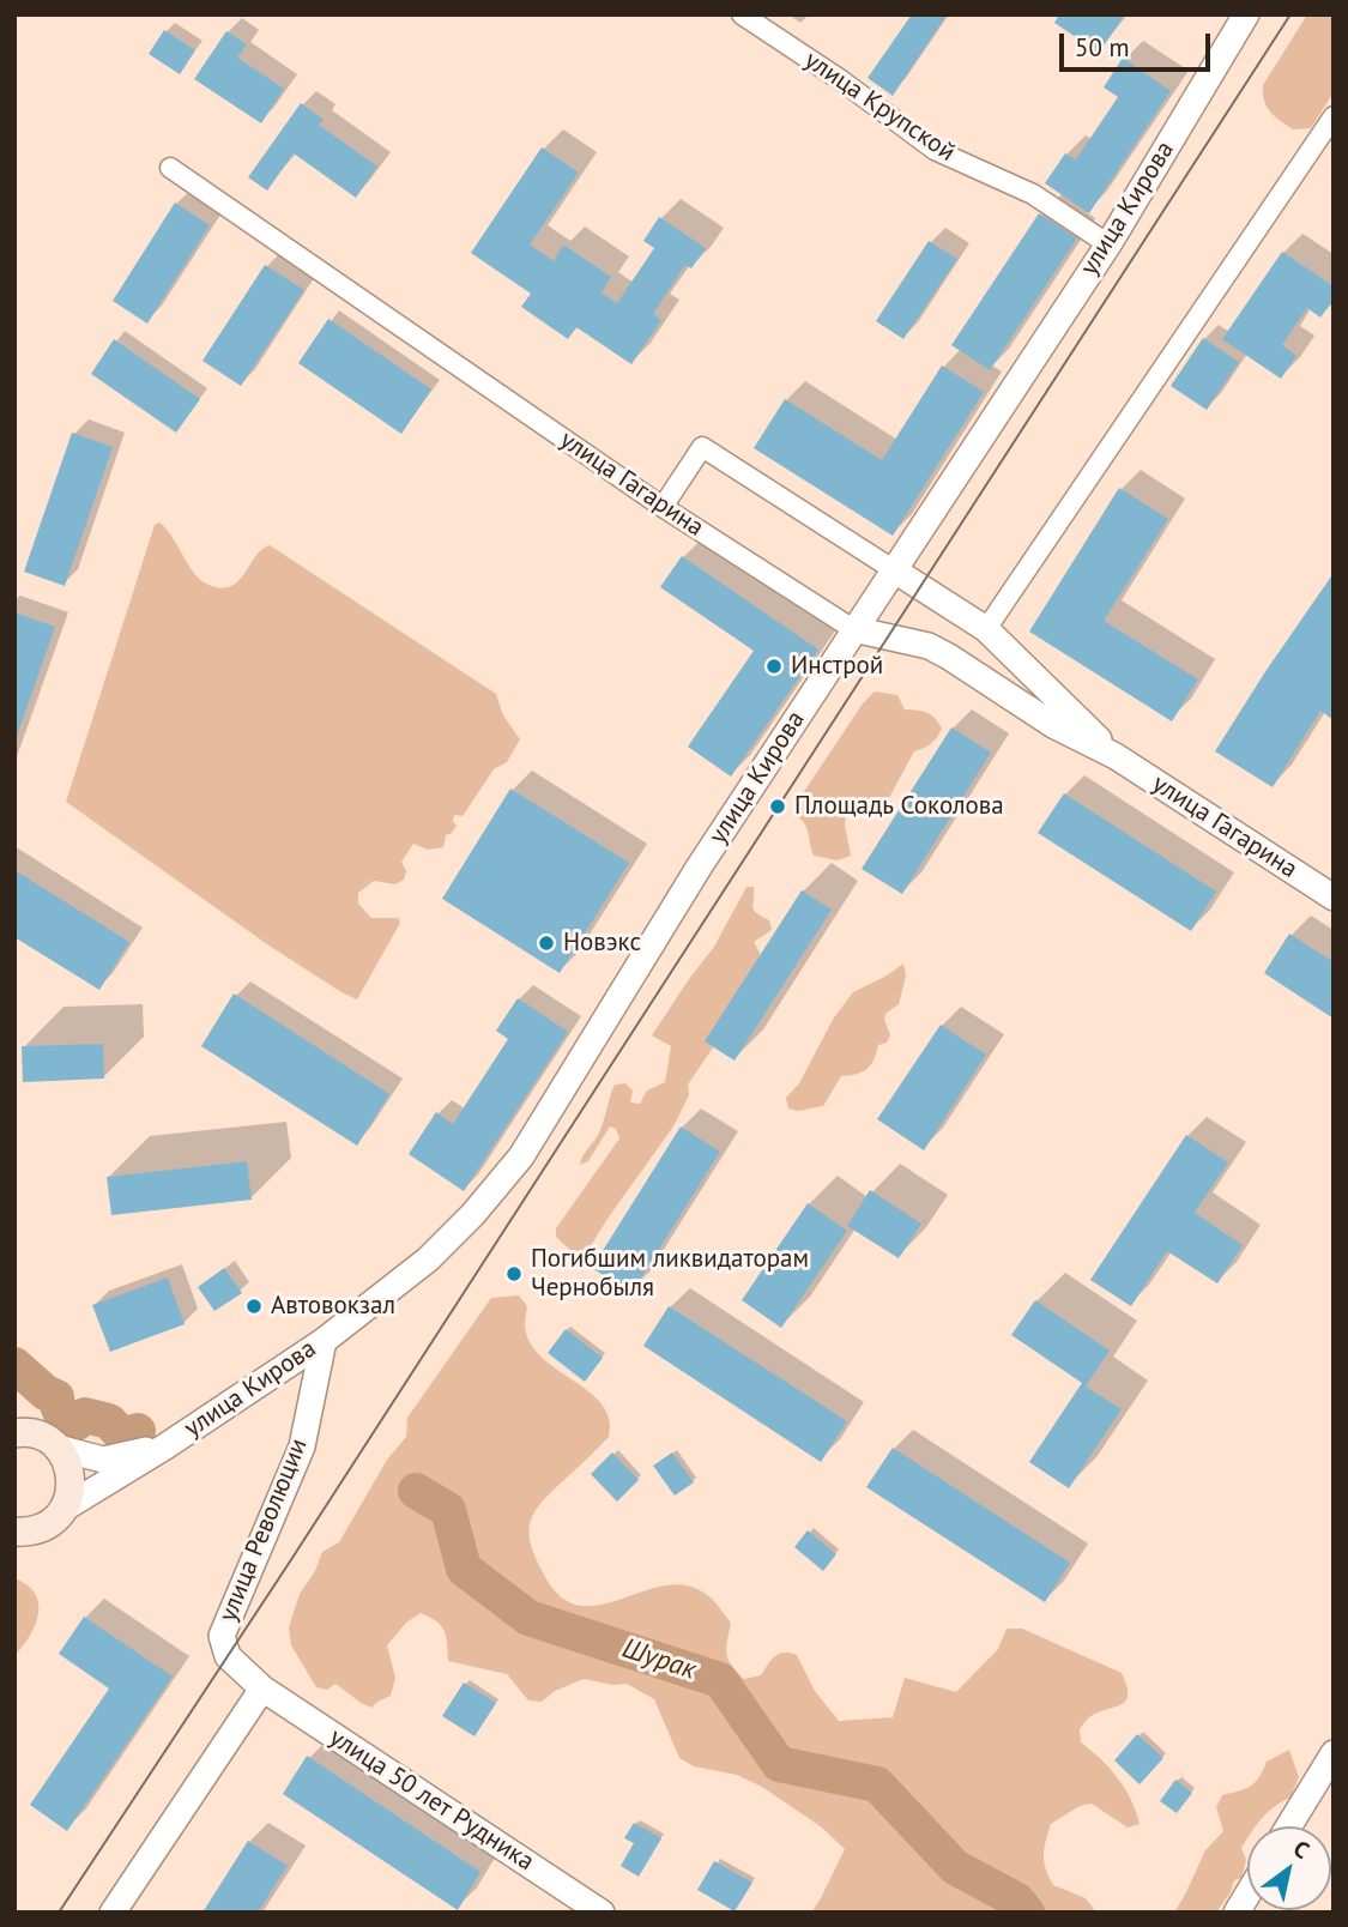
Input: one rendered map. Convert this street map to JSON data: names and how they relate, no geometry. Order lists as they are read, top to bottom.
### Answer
{
  "streets": {
    "street": [
      "улица Крупской",
      "улица Кирова",
      "улица Гагарина",
      "улица Революции",
      "улица 50 лет Рудника"
    ]
  },
  "crossings": [
    ["улица Крупской", "улица Кирова"],
    ["улица Кирова", "улица Гагарина"],
    ["улица Кирова", "улица Революции"],
    ["улица Революции", "улица 50 лет Рудника"]
  ],
  "water": ["Шурак"],
  "places": [
    "Инстрой",
    "Площадь Соколова",
    "Новэкс",
    "Погибшим ликвидаторам Чернобыля",
    "Автовокзал"
  ],
  "scale_bar": "50 m",
  "north": "top right"
}
